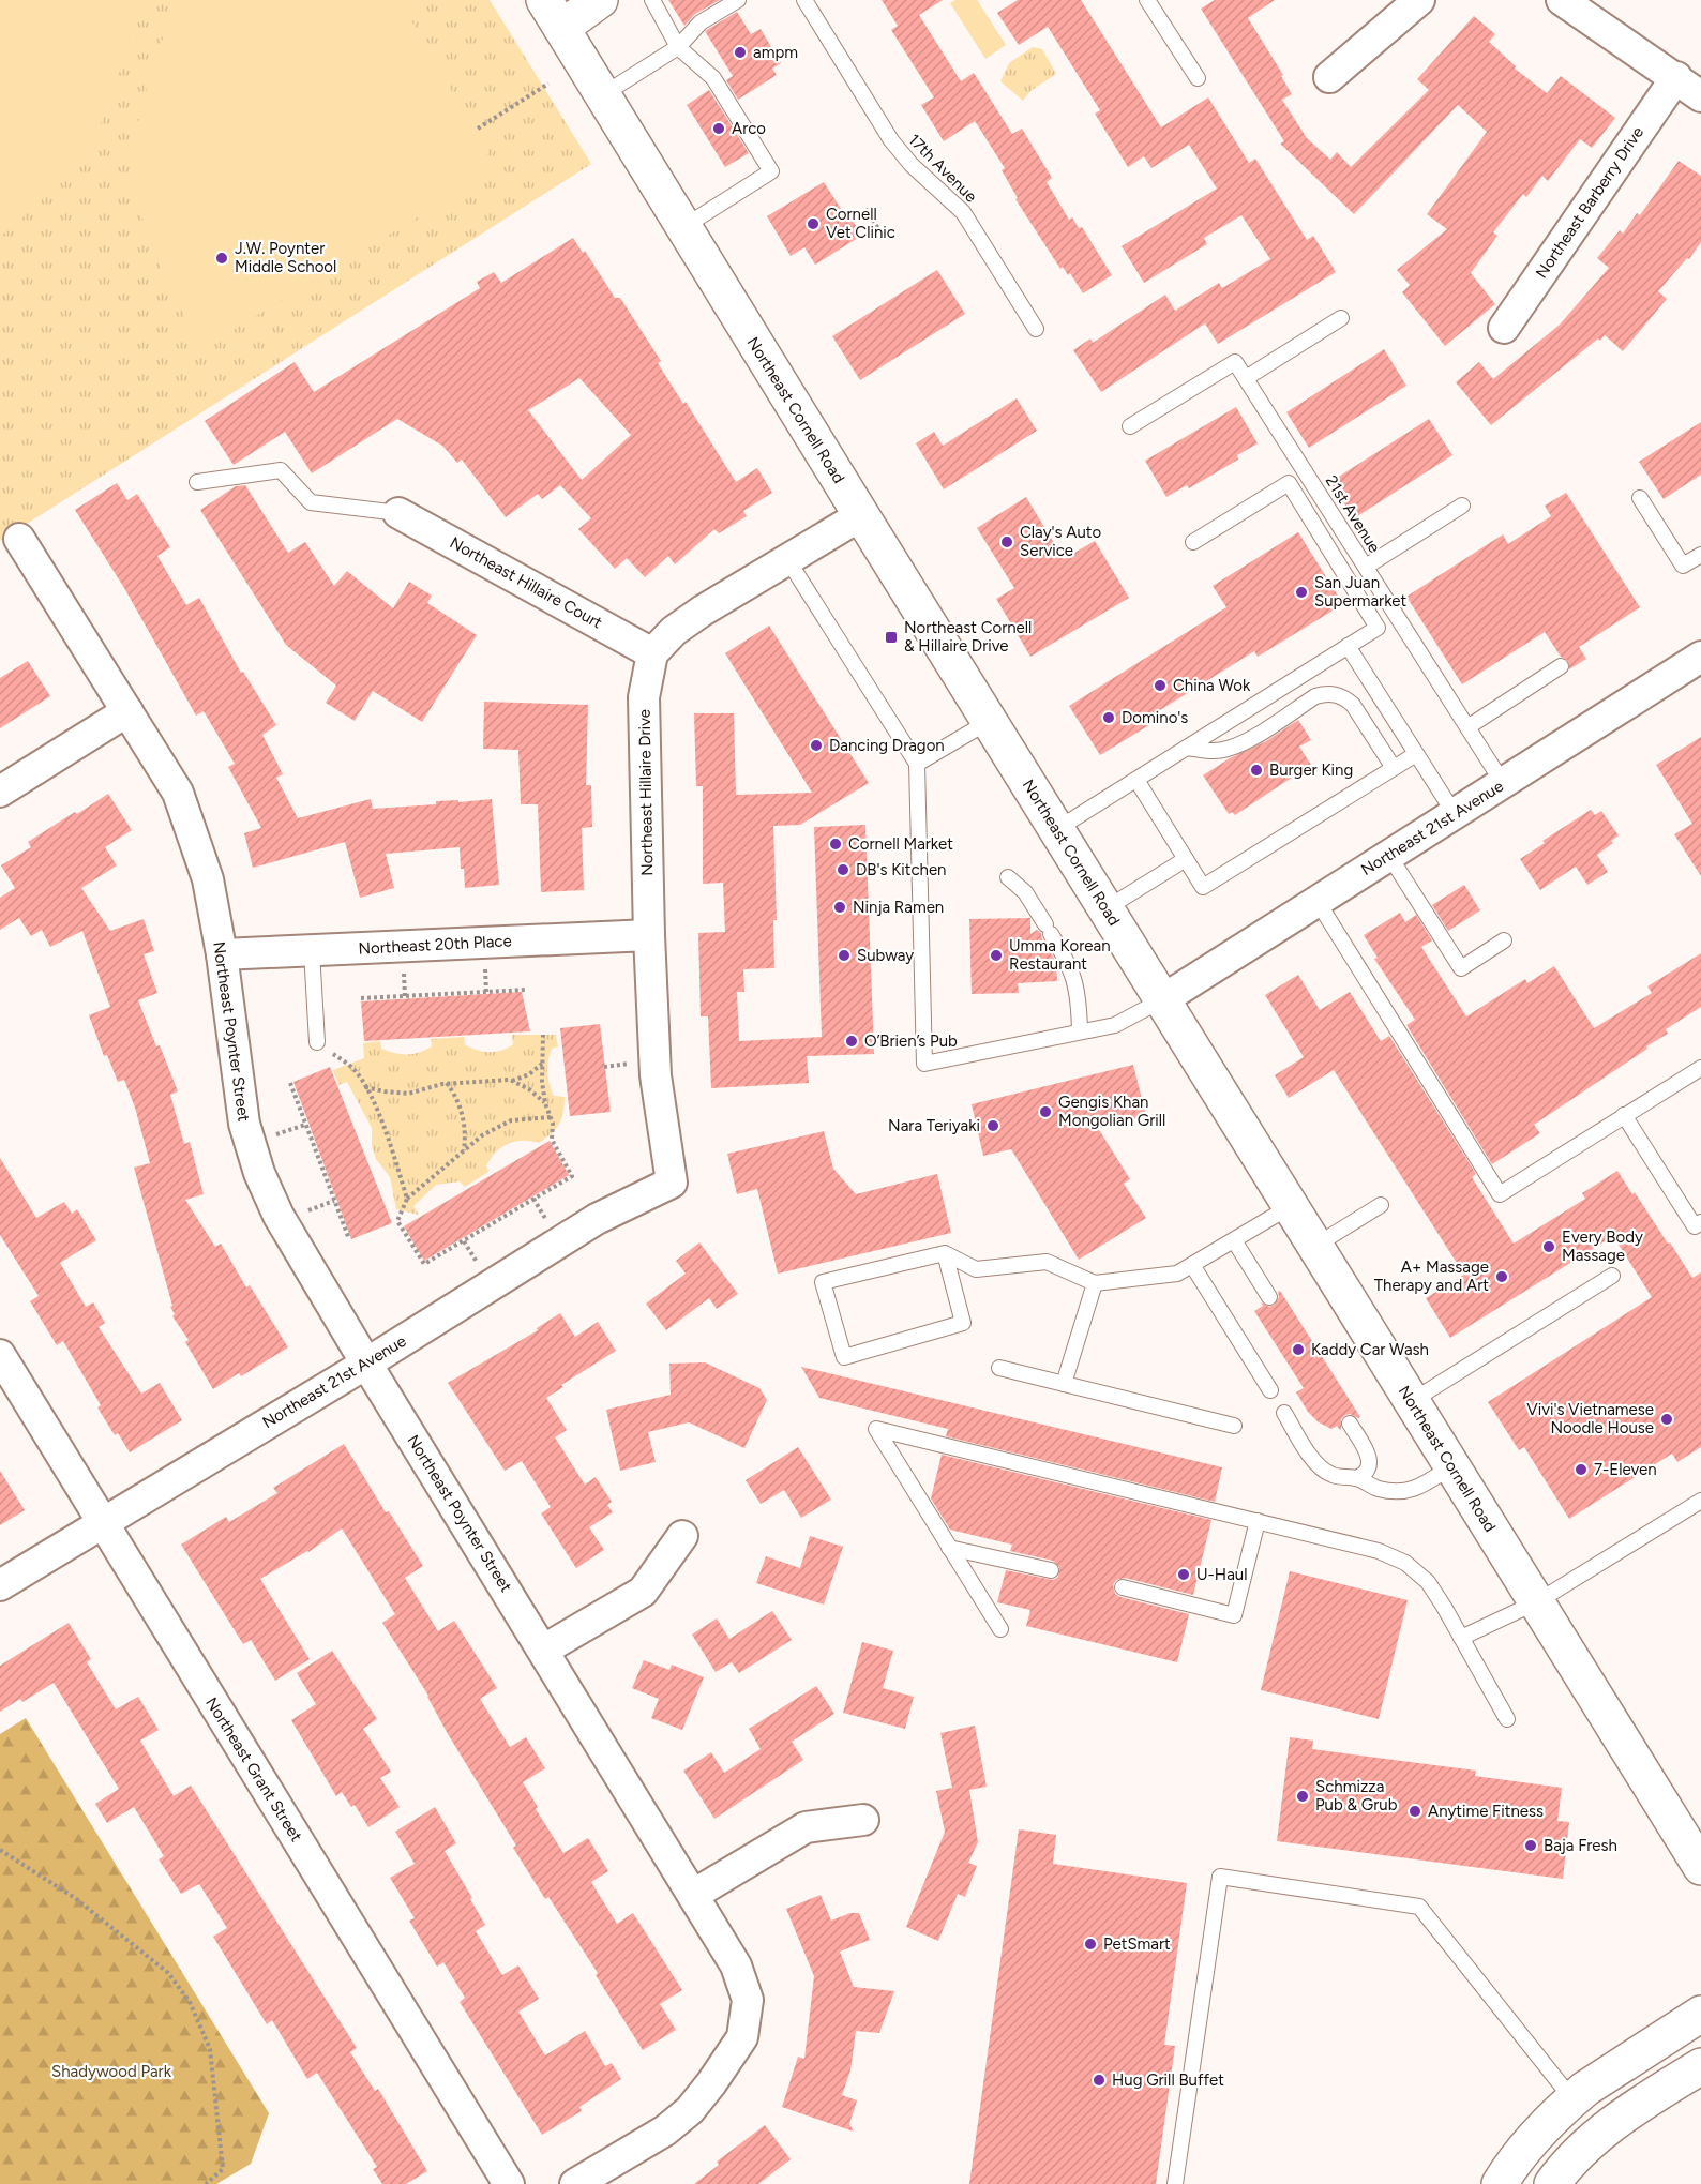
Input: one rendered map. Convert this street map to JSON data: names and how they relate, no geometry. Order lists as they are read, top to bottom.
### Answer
{
  "streets": {
    "main road": ["Northeast Cornell Road"],
    "street": [
      "Northeast Barberry Drive",
      "Northeast Hillaire Court",
      "Northeast Hillaire Drive",
      "Northeast 21st Avenue",
      "Northeast 20th Place",
      "Northeast Poynter Street",
      "Northeast Grant Street"
    ],
    "lane": ["17th Avenue", "21st Avenue"]
  },
  "crossings": [
    ["Northeast Cornell Road", "Northeast 21st Avenue"],
    ["21st Avenue", "Northeast 21st Avenue"],
    ["Northeast Hillaire Court", "Northeast Hillaire Drive"],
    ["Northeast Hillaire Drive", "Northeast 21st Avenue"],
    ["Northeast Hillaire Drive", "Northeast 20th Place"],
    ["Northeast 21st Avenue", "Northeast Poynter Street"],
    ["Northeast 21st Avenue", "Northeast Grant Street"],
    ["Northeast 20th Place", "Northeast Poynter Street"]
  ],
  "parks": ["Shadywood Park"],
  "places": {
    "other": [
      "ampm",
      "Arco",
      "Cornell Vet Clinic",
      "J.W. Poynter Middle School",
      "Clay's Auto Service",
      "San Juan Supermarket",
      "China Wok",
      "Domino's",
      "Dancing Dragon",
      "Burger King",
      "Cornell Market",
      "DB's Kitchen",
      "Ninja Ramen",
      "Subway",
      "Umma Korean Restaurant",
      "O’Brien’s Pub",
      "Gengis Khan Mongolian Grill",
      "Nara Teriyaki",
      "Every Body Massage",
      "A+ Massage Therapy and Art",
      "Kaddy Car Wash",
      "Vivi's Vietnamese Noodle House",
      "7-Eleven",
      "U-Haul",
      "Schmizza Pub & Grub",
      "Anytime Fitness",
      "Baja Fresh",
      "PetSmart",
      "Hug Grill Buffet"
    ],
    "transit": ["Northeast Cornell & Hillaire Drive"]
  }
}
